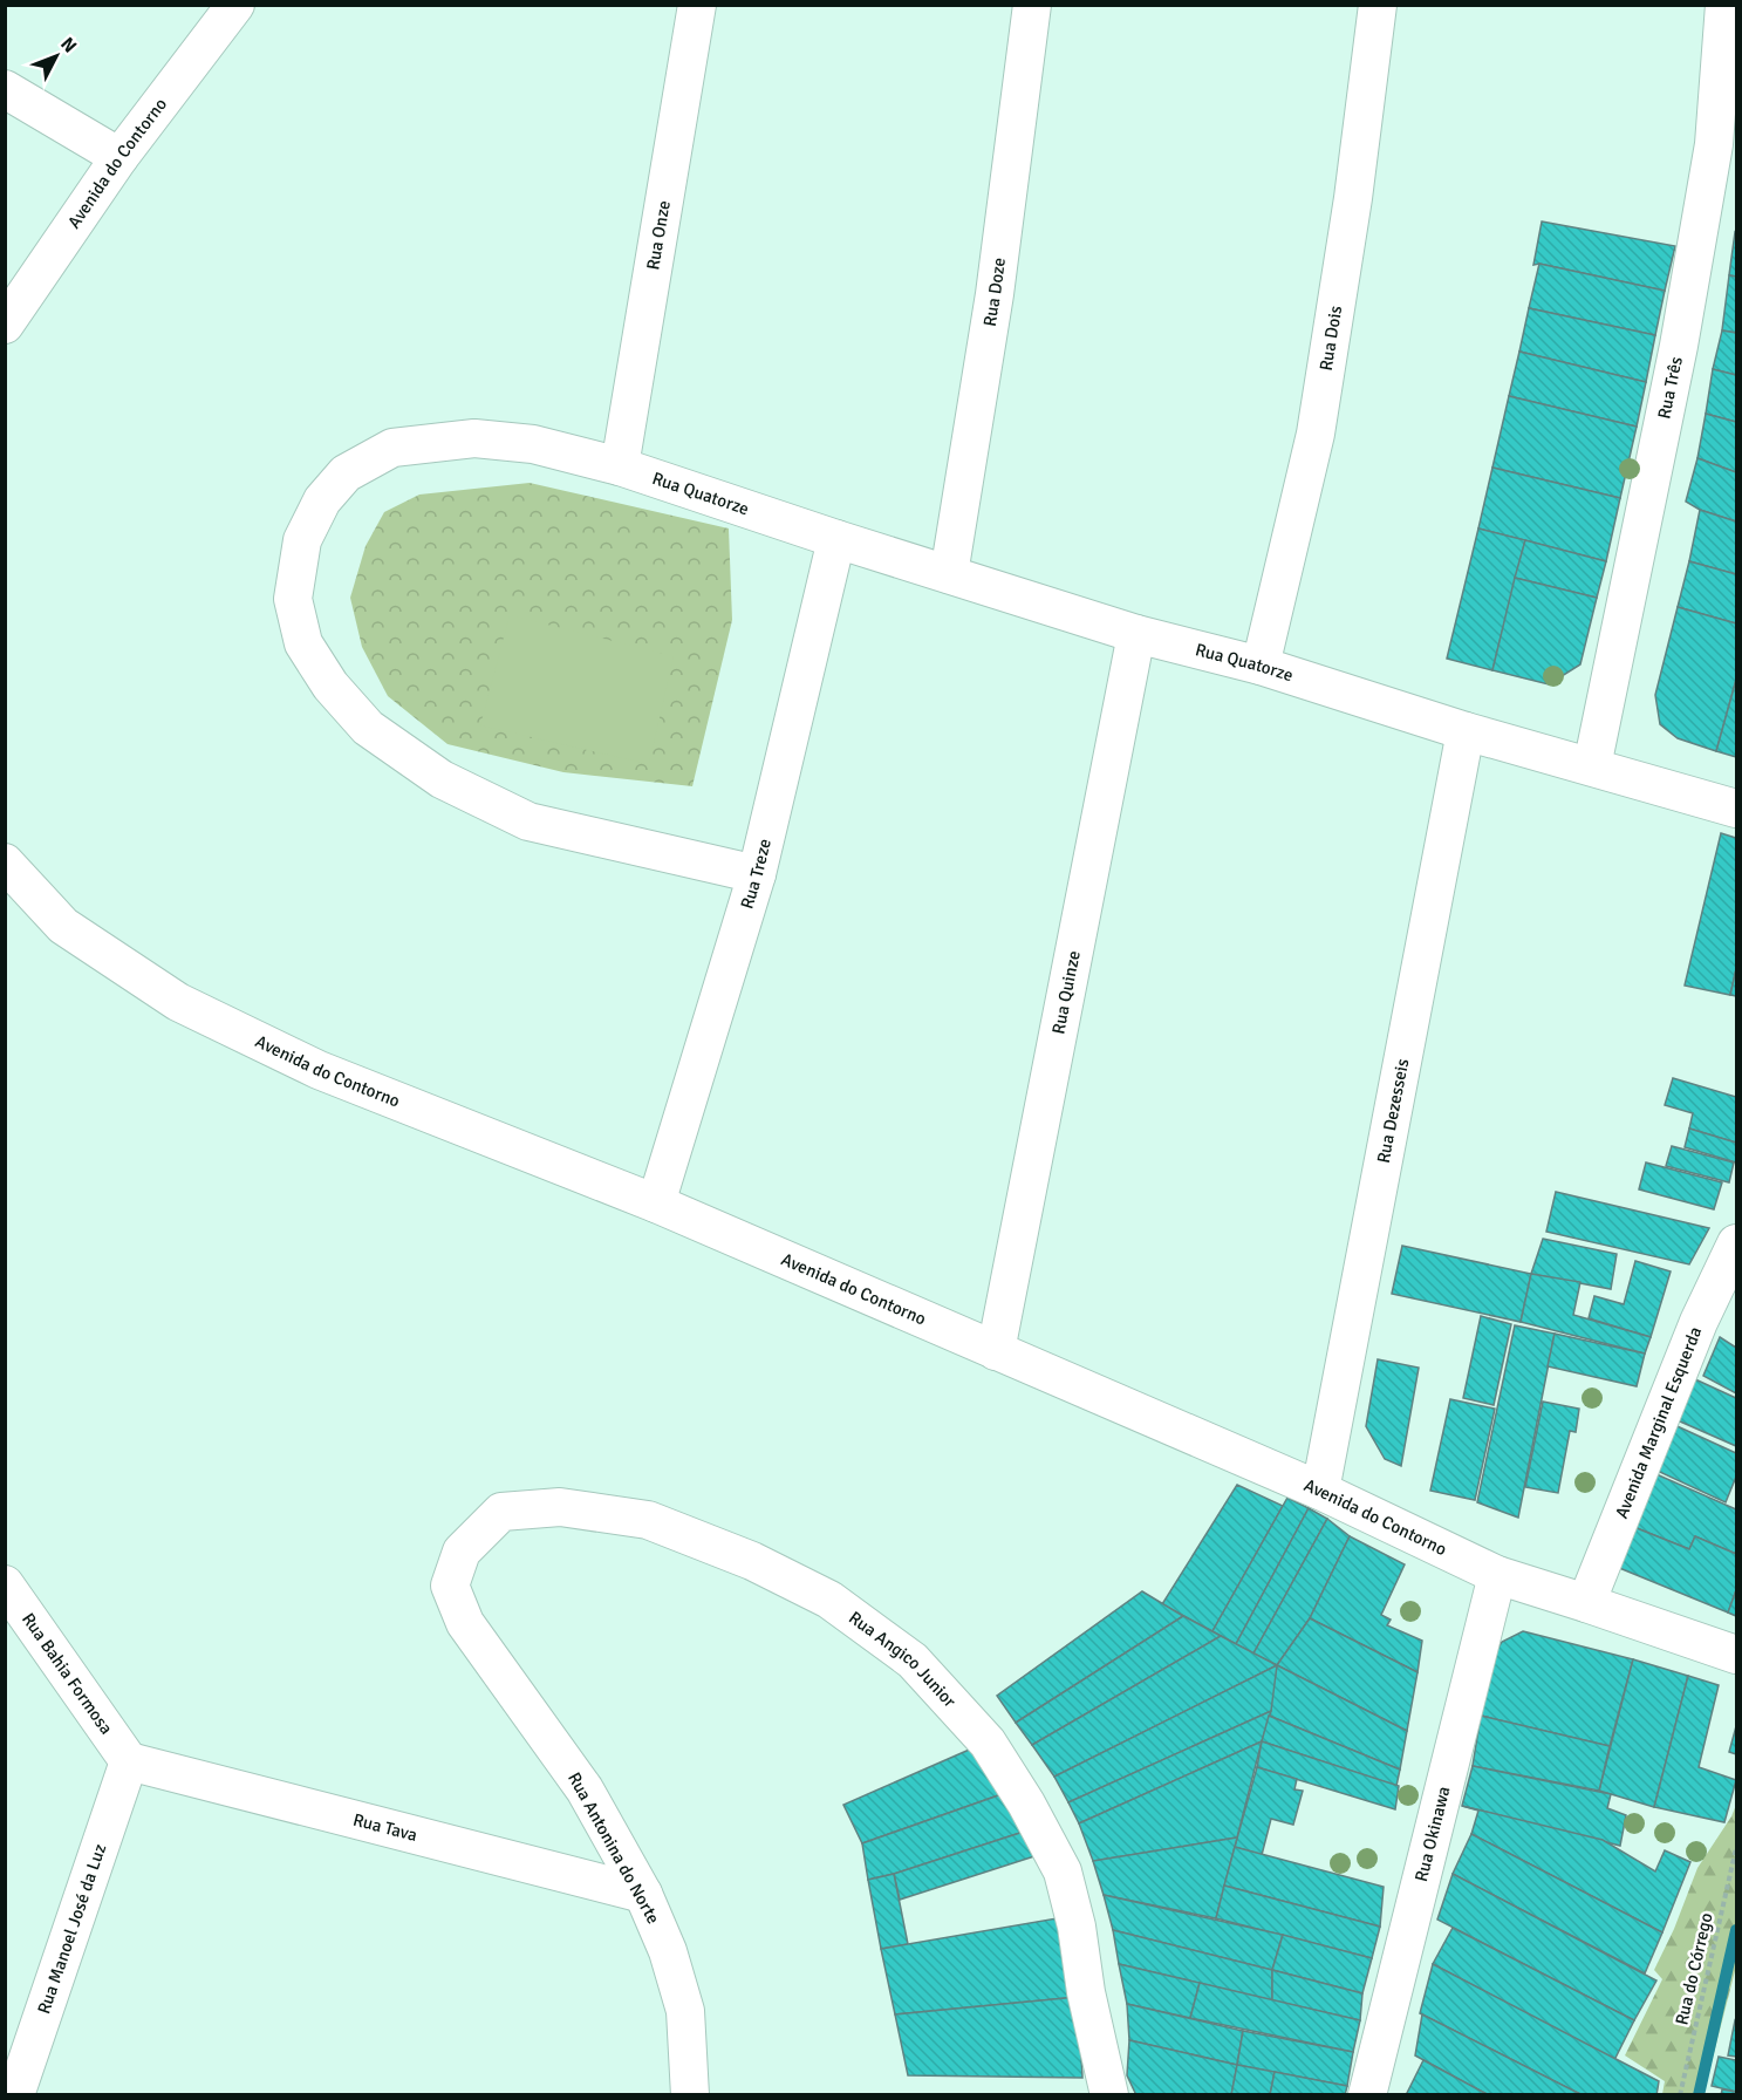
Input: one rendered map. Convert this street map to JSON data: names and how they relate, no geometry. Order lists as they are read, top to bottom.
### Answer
{
  "streets": {
    "street": [
      "Avenida do Contorno",
      "Rua Onze",
      "Rua Doze",
      "Rua Dois",
      "Rua Três",
      "Rua Quatorze",
      "Rua Treze",
      "Rua Quinze",
      "Rua Dezesseis",
      "Avenida Marginal Esquerda",
      "Rua Angico Junior",
      "Rua Bahia Formosa",
      "Rua Tava",
      "Rua Okinawa",
      "Rua Antonina do Norte",
      "Rua Manoel José da Luz"
    ],
    "path": ["Rua do Córrego"]
  },
  "crossings": [
    ["Avenida do Contorno", "Rua Treze"],
    ["Avenida do Contorno", "Rua Quinze"],
    ["Avenida do Contorno", "Rua Dezesseis"],
    ["Avenida do Contorno", "Avenida Marginal Esquerda"],
    ["Avenida do Contorno", "Rua Okinawa"],
    ["Rua Onze", "Rua Quatorze"],
    ["Rua Doze", "Rua Quatorze"],
    ["Rua Dois", "Rua Quatorze"],
    ["Rua Três", "Rua Quatorze"],
    ["Rua Quatorze", "Rua Treze"],
    ["Rua Quatorze", "Rua Quinze"],
    ["Rua Quatorze", "Rua Dezesseis"],
    ["Rua Angico Junior", "Rua Antonina do Norte"],
    ["Rua Bahia Formosa", "Rua Tava"],
    ["Rua Bahia Formosa", "Rua Manoel José da Luz"],
    ["Rua Tava", "Rua Antonina do Norte"],
    ["Rua Tava", "Rua Manoel José da Luz"]
  ],
  "north": "top right"
}
